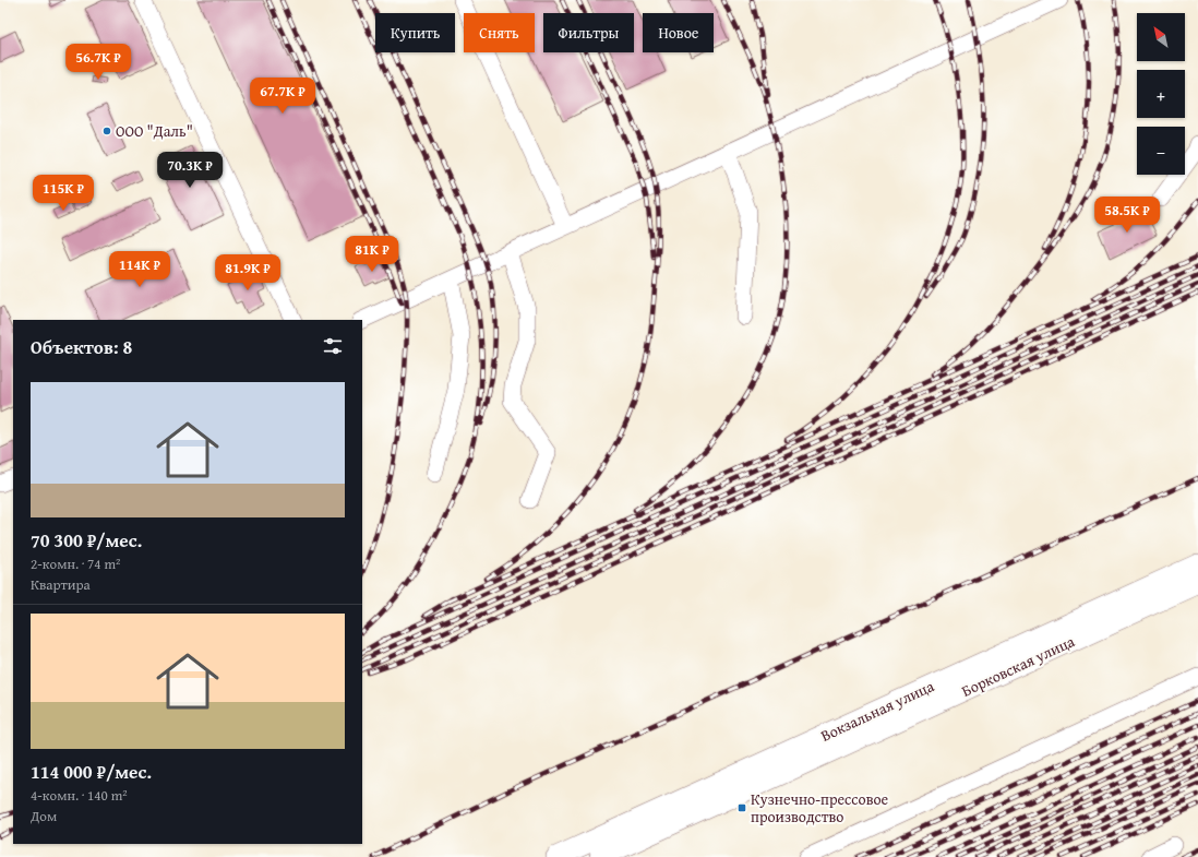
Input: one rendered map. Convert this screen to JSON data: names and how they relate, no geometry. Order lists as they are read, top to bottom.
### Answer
{
  "streets": {
    "main road": ["Борковская улица", "Вокзальная улица"]
  },
  "places": {
    "other": ["ООО \"Даль\""],
    "transit": ["Кузнечно-прессовое производство"]
  },
  "north": "top left",
  "page": {
    "map_buttons": ["+", "−"],
    "chip": [
      "Купить",
      "Снять",
      "Фильтры",
      "Новое"
    ],
    "price": [
      "56.7K ₽",
      "67.7K ₽",
      "70.3K ₽",
      "115K ₽",
      "58.5K ₽",
      "81K ₽",
      "114K ₽",
      "81.9K ₽"
    ],
    "heading": "Объектов: 8",
    "list": [
      {
        "name": "70 300 ₽/мес.",
        "note": "2-комн. · 74 m² · Квартира"
      },
      {
        "name": "114 000 ₽/мес.",
        "note": "4-комн. · 140 m² · Дом"
      }
    ]
  }
}
